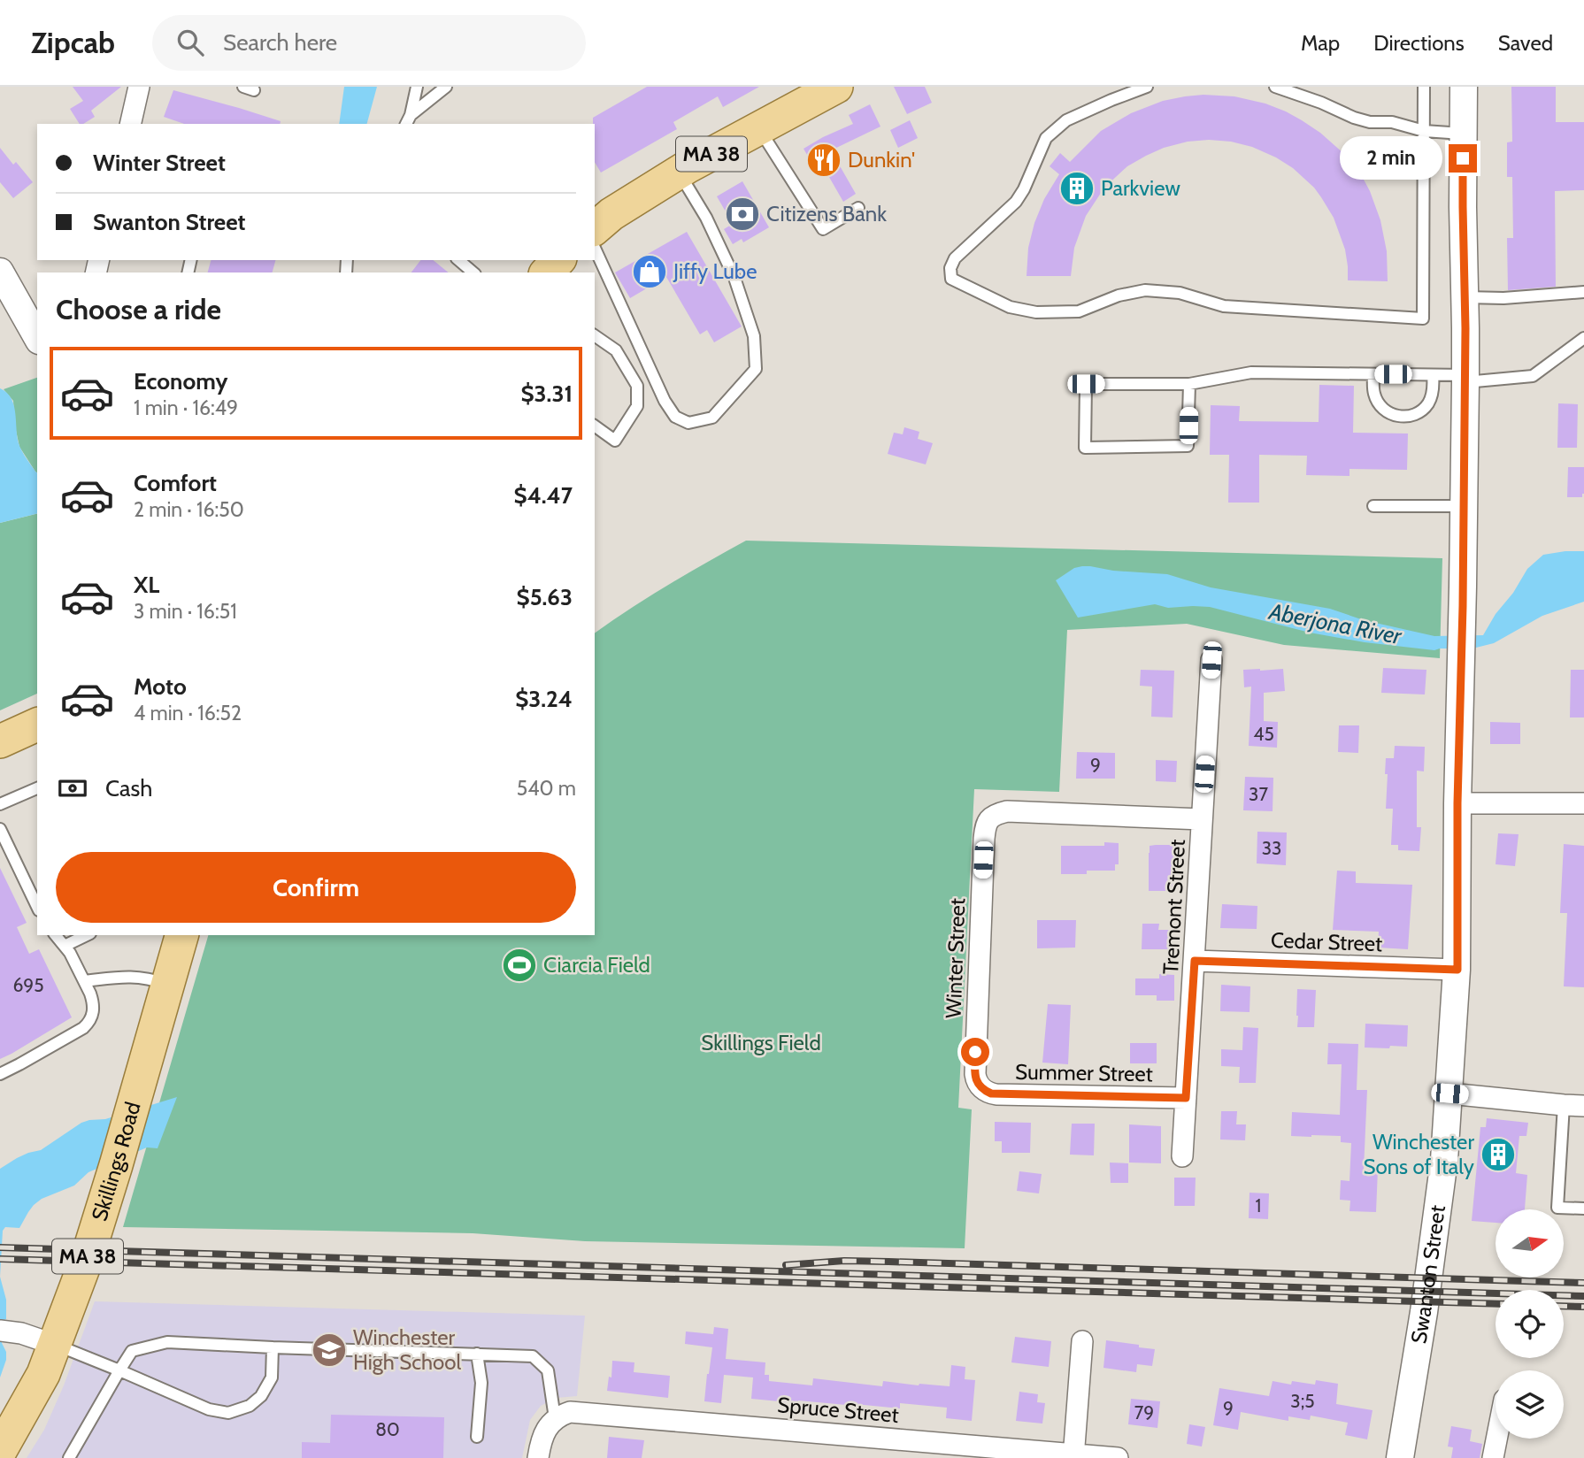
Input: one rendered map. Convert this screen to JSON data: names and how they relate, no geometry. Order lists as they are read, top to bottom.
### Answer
{
  "streets": {
    "main road": ["MA 38", "Skillings Road"],
    "street": [
      "Tremont Street",
      "Cedar Street",
      "Winter Street",
      "Summer Street",
      "Swanton Street",
      "Spruce Street"
    ]
  },
  "crossings": [
    ["Tremont Street", "Cedar Street"],
    ["Tremont Street", "Winter Street"],
    ["Tremont Street", "Summer Street"],
    ["Cedar Street", "Swanton Street"],
    ["Winter Street", "Summer Street"]
  ],
  "water": ["Aberjona River"],
  "parks": ["Skillings Field"],
  "places": {
    "restaurant": ["Dunkin'"],
    "building": ["Parkview", "Winchester Sons of Italy"],
    "bank": ["Citizens Bank"],
    "shop": ["Jiffy Lube"],
    "sports": ["Ciarcia Field"],
    "school or university": ["Winchester High School"]
  },
  "house_numbers": [
    "45",
    "9",
    "37",
    "33",
    "695",
    "1",
    "3;5",
    "9",
    "79",
    "80"
  ],
  "north": "right",
  "page": {
    "header": "Zipcab",
    "search": "Search here",
    "nav": ["Map", "Directions", "Saved"],
    "banner": ["Winter Street", "Swanton Street"],
    "bubble": "2 min",
    "heading": "Choose a ride",
    "list": [
      {
        "name": "Economy",
        "note": "1 min · 16:49",
        "value": "$3.31"
      },
      {
        "name": "Comfort",
        "note": "2 min · 16:50",
        "value": "$4.47"
      },
      {
        "name": "XL",
        "note": "3 min · 16:51",
        "value": "$5.63"
      },
      {
        "name": "Moto",
        "note": "4 min · 16:52",
        "value": "$3.24"
      }
    ],
    "pay": ["Cash", "540 m"],
    "buttons": "Confirm"
  }
}
